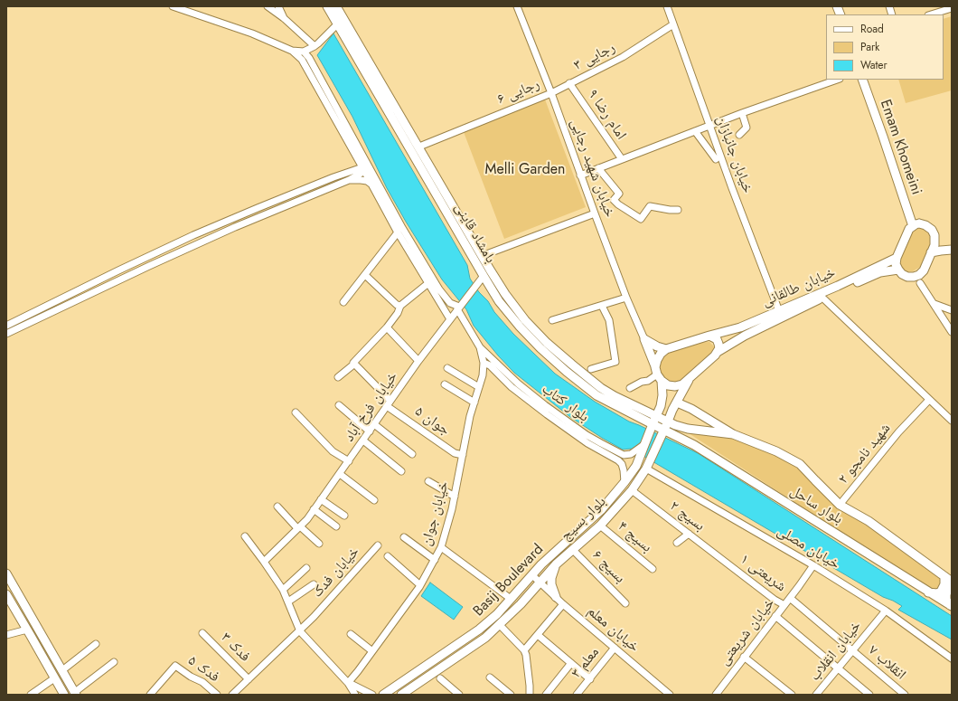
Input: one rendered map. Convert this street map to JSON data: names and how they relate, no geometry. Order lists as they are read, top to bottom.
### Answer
{
  "streets": {
    "main road": [
      "Emam Khomeini",
      "بامشاد قاینی",
      "خیابان طالقانی",
      "بلوار ساحل",
      "بلوار بسیج",
      "Basij Boulevard"
    ],
    "street": [
      "رجایی ۳",
      "رجایی ۶",
      "امام رضا ۹",
      "خیابان جانبازان",
      "خیابان شهید رجایی",
      "بلوار کتاب",
      "خیابان فرخ آباد",
      "جوان ۵",
      "شهید نامجو ۲",
      "خیابان جوان",
      "بسیج ۲",
      "بسیج ۴",
      "خیابان مصلی",
      "بسیج ۶",
      "خیابان فدک",
      "شریعتی ۱",
      "خیابان معلم",
      "خیابان شریعتی",
      "فدک ۳",
      "خیابان انقلاب",
      "معلم ۳",
      "انقلاب ۷",
      "فدک ۵"
    ]
  },
  "crossings": [
    ["رجایی ۳", "رجایی ۶"],
    ["رجایی ۳", "امام رضا ۹"],
    ["رجایی ۳", "خیابان جانبازان"],
    ["رجایی ۳", "خیابان شهید رجایی"],
    ["رجایی ۶", "خیابان شهید رجایی"],
    ["رجایی ۶", "بامشاد قاینی"],
    ["Emam Khomeini", "خیابان طالقانی"],
    ["خیابان جانبازان", "خیابان طالقانی"],
    ["بامشاد قاینی", "خیابان فرخ آباد"],
    ["بامشاد قاینی", "بلوار ساحل"],
    ["بلوار کتاب", "خیابان جوان"],
    ["بلوار کتاب", "Basij Boulevard"],
    ["خیابان فرخ آباد", "جوان ۵"],
    ["جوان ۵", "خیابان جوان"],
    ["شهید نامجو ۲", "بلوار ساحل"],
    ["بسیج ۲", "بلوار بسیج"],
    ["بسیج ۲", "شریعتی ۱"],
    ["بلوار بسیج", "بسیج ۴"],
    ["بلوار بسیج", "خیابان مصلی"],
    ["بلوار بسیج", "بسیج ۶"],
    ["بلوار بسیج", "خیابان معلم"],
    ["خیابان مصلی", "خیابان شریعتی"],
    ["خیابان مصلی", "خیابان انقلاب"],
    ["شریعتی ۱", "خیابان شریعتی"],
    ["Basij Boulevard", "خیابان معلم"],
    ["خیابان معلم", "معلم ۳"],
    ["خیابان شریعتی", "انقلاب ۷"],
    ["خیابان انقلاب", "انقلاب ۷"]
  ],
  "parks": ["Melli Garden"],
  "legend": ["Road", "Park", "Water"]
}
